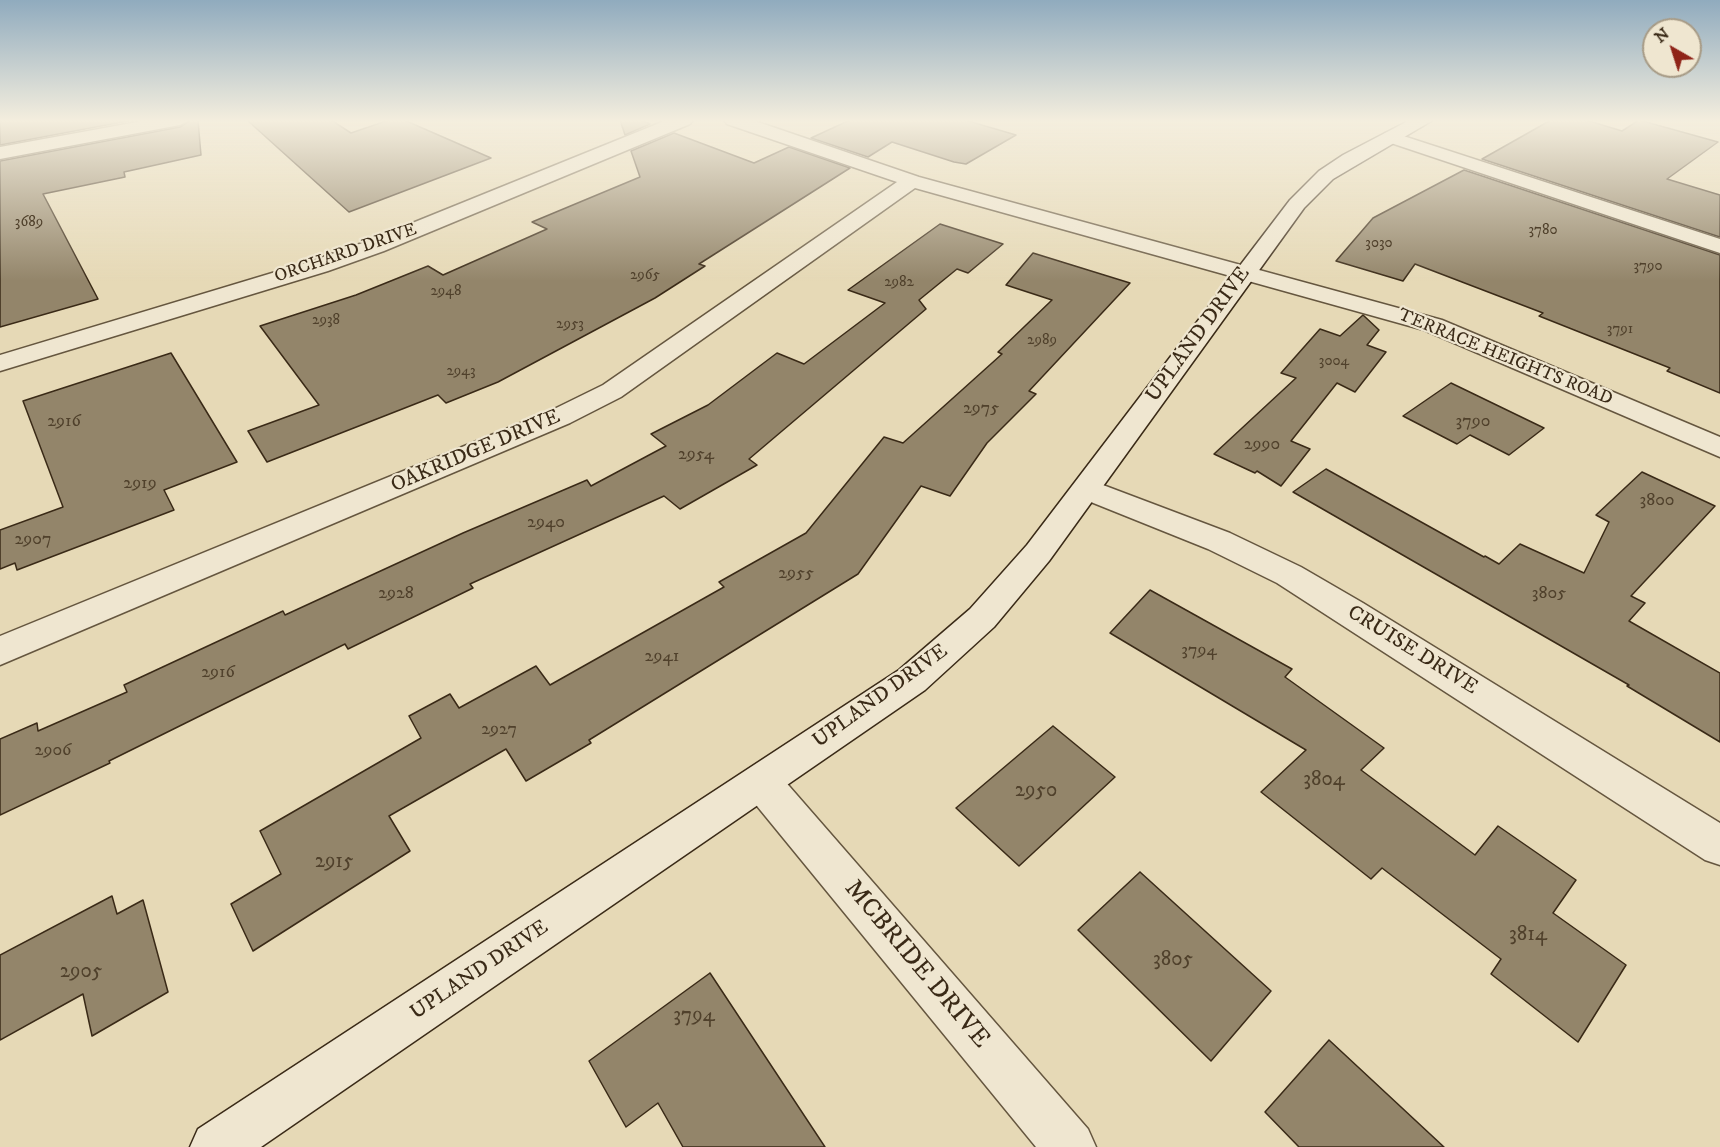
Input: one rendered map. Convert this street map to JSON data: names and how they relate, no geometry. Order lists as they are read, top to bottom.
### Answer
{
  "streets": {
    "street": [
      "ORCHARD DRIVE",
      "UPLAND DRIVE",
      "TERRACE HEIGHTS ROAD",
      "OAKRIDGE DRIVE",
      "CRUISE DRIVE",
      "MCBRIDE DRIVE"
    ]
  },
  "crossings": [
    ["UPLAND DRIVE", "TERRACE HEIGHTS ROAD"],
    ["UPLAND DRIVE", "CRUISE DRIVE"],
    ["UPLAND DRIVE", "MCBRIDE DRIVE"],
    ["TERRACE HEIGHTS ROAD", "OAKRIDGE DRIVE"]
  ],
  "house_numbers": [
    "3689",
    "3780",
    "3030",
    "3790",
    "2965",
    "2982",
    "2948",
    "2938",
    "2953",
    "3791",
    "2989",
    "3004",
    "2943",
    "2975",
    "2916",
    "3790",
    "2990",
    "2954",
    "2919",
    "3800",
    "2940",
    "2907",
    "2955",
    "2928",
    "3805",
    "3794",
    "2941",
    "2916",
    "2927",
    "2906",
    "3804",
    "2950",
    "2915",
    "3814",
    "3805",
    "2905",
    "3794"
  ],
  "north": "top left"
}
